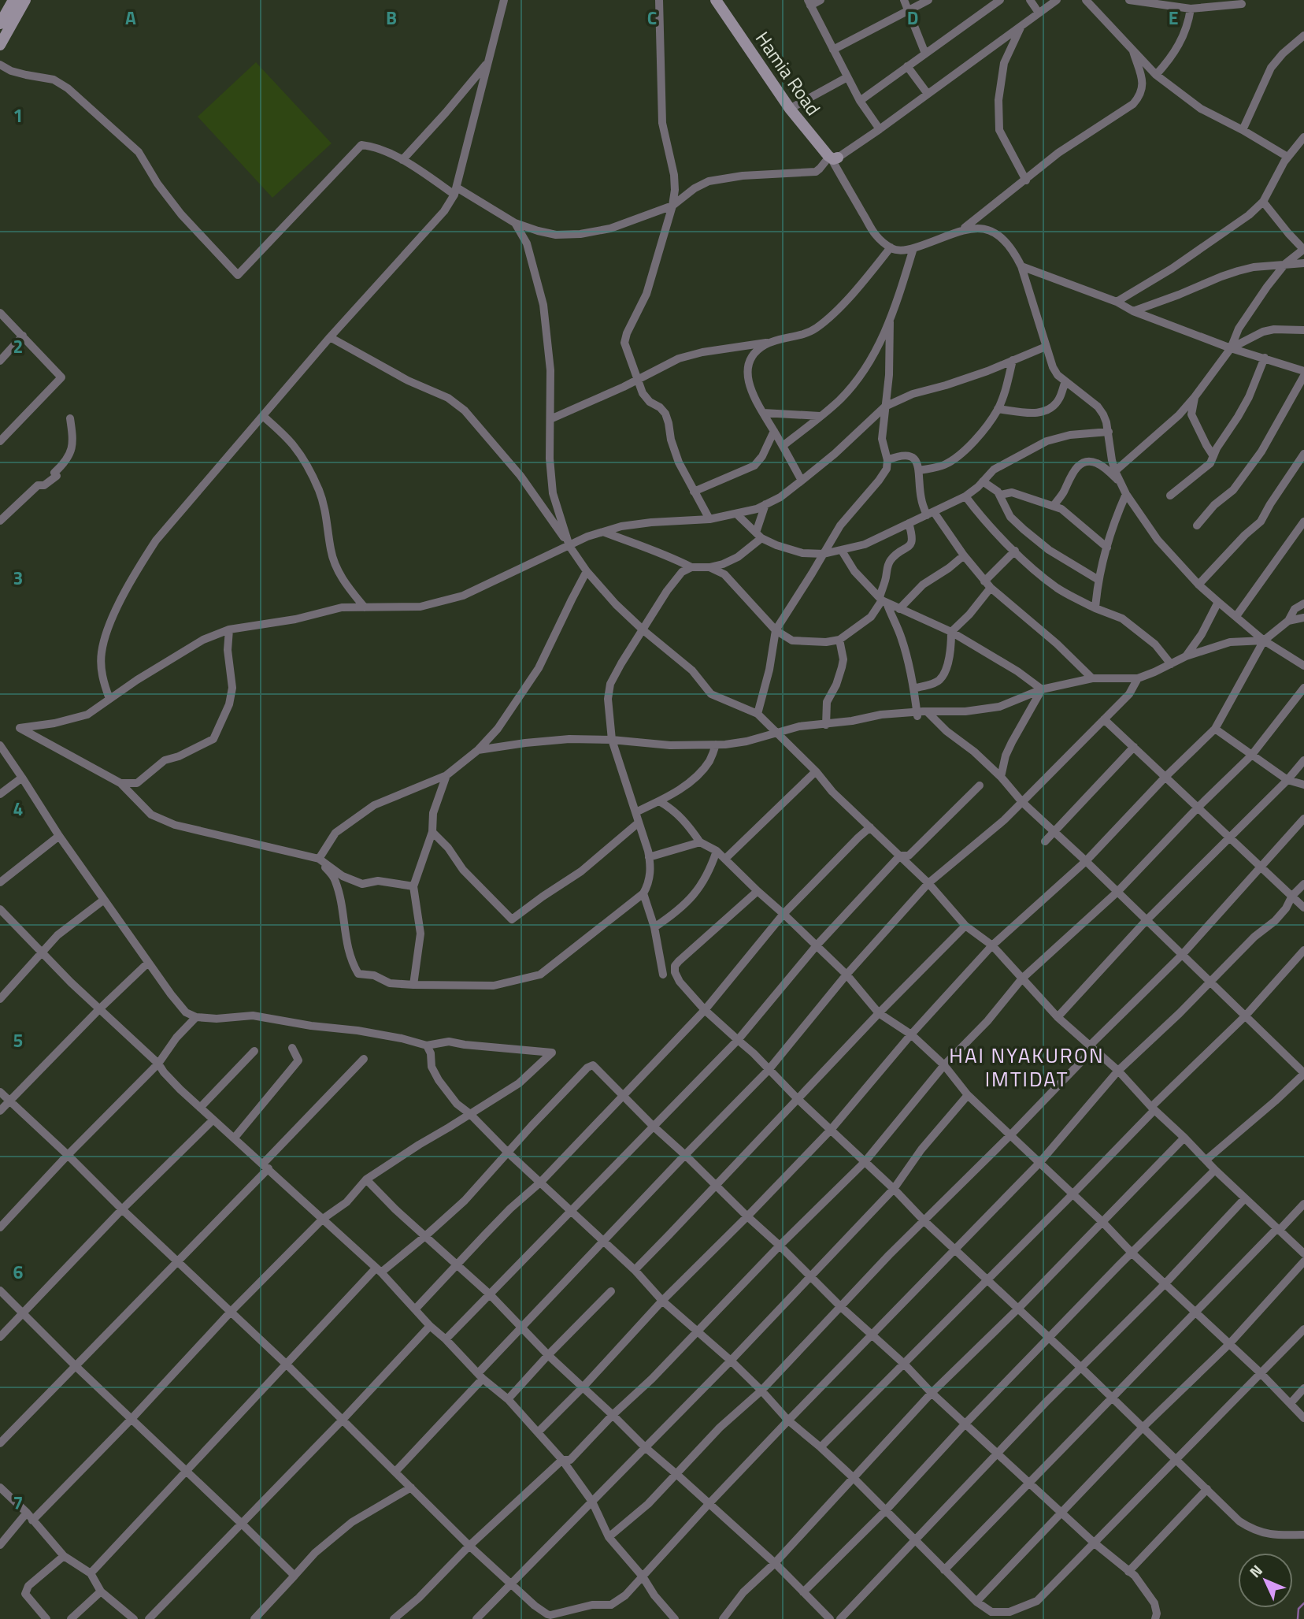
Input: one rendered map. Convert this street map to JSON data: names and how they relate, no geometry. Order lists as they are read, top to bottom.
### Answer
{
  "streets": {
    "street": ["Hamia Road"]
  },
  "districts": ["HAI NYAKURON IMTIDAT"],
  "north": "top left",
  "grid": {
    "columns": [
      "A",
      "B",
      "C",
      "D",
      "E"
    ],
    "rows": [
      "1",
      "2",
      "3",
      "4",
      "5",
      "6",
      "7"
    ]
  }
}
